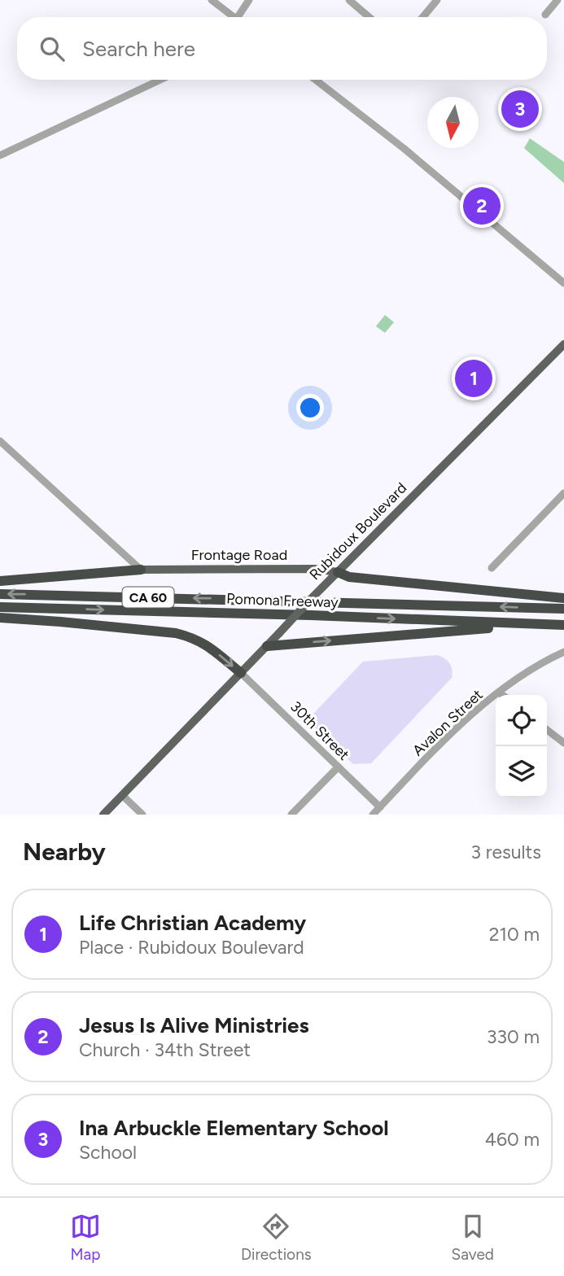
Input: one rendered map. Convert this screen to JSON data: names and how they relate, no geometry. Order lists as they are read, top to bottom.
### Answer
{
  "streets": {
    "highway": ["CA 60", "Pomona Freeway"],
    "main road": ["Rubidoux Boulevard", "Frontage Road"],
    "street": ["Avalon Street", "30th Street"]
  },
  "crossings": [
    ["Rubidoux Boulevard", "Frontage Road"],
    ["Rubidoux Boulevard", "30th Street"],
    ["Avalon Street", "30th Street"]
  ],
  "north": "bottom",
  "page": {
    "search": "Search here",
    "pins": ["3", "2", "1"],
    "heading": ["Nearby", "3 results"],
    "list": [
      {
        "mark": "1",
        "name": "Life Christian Academy",
        "note": "Place · Rubidoux Boulevard",
        "value": "210 m"
      },
      {
        "mark": "2",
        "name": "Jesus Is Alive Ministries",
        "note": "Church · 34th Street",
        "value": "330 m"
      },
      {
        "mark": "3",
        "name": "Ina Arbuckle Elementary School",
        "note": "School",
        "value": "460 m"
      }
    ],
    "nav": ["Map", "Directions", "Saved"]
  }
}
